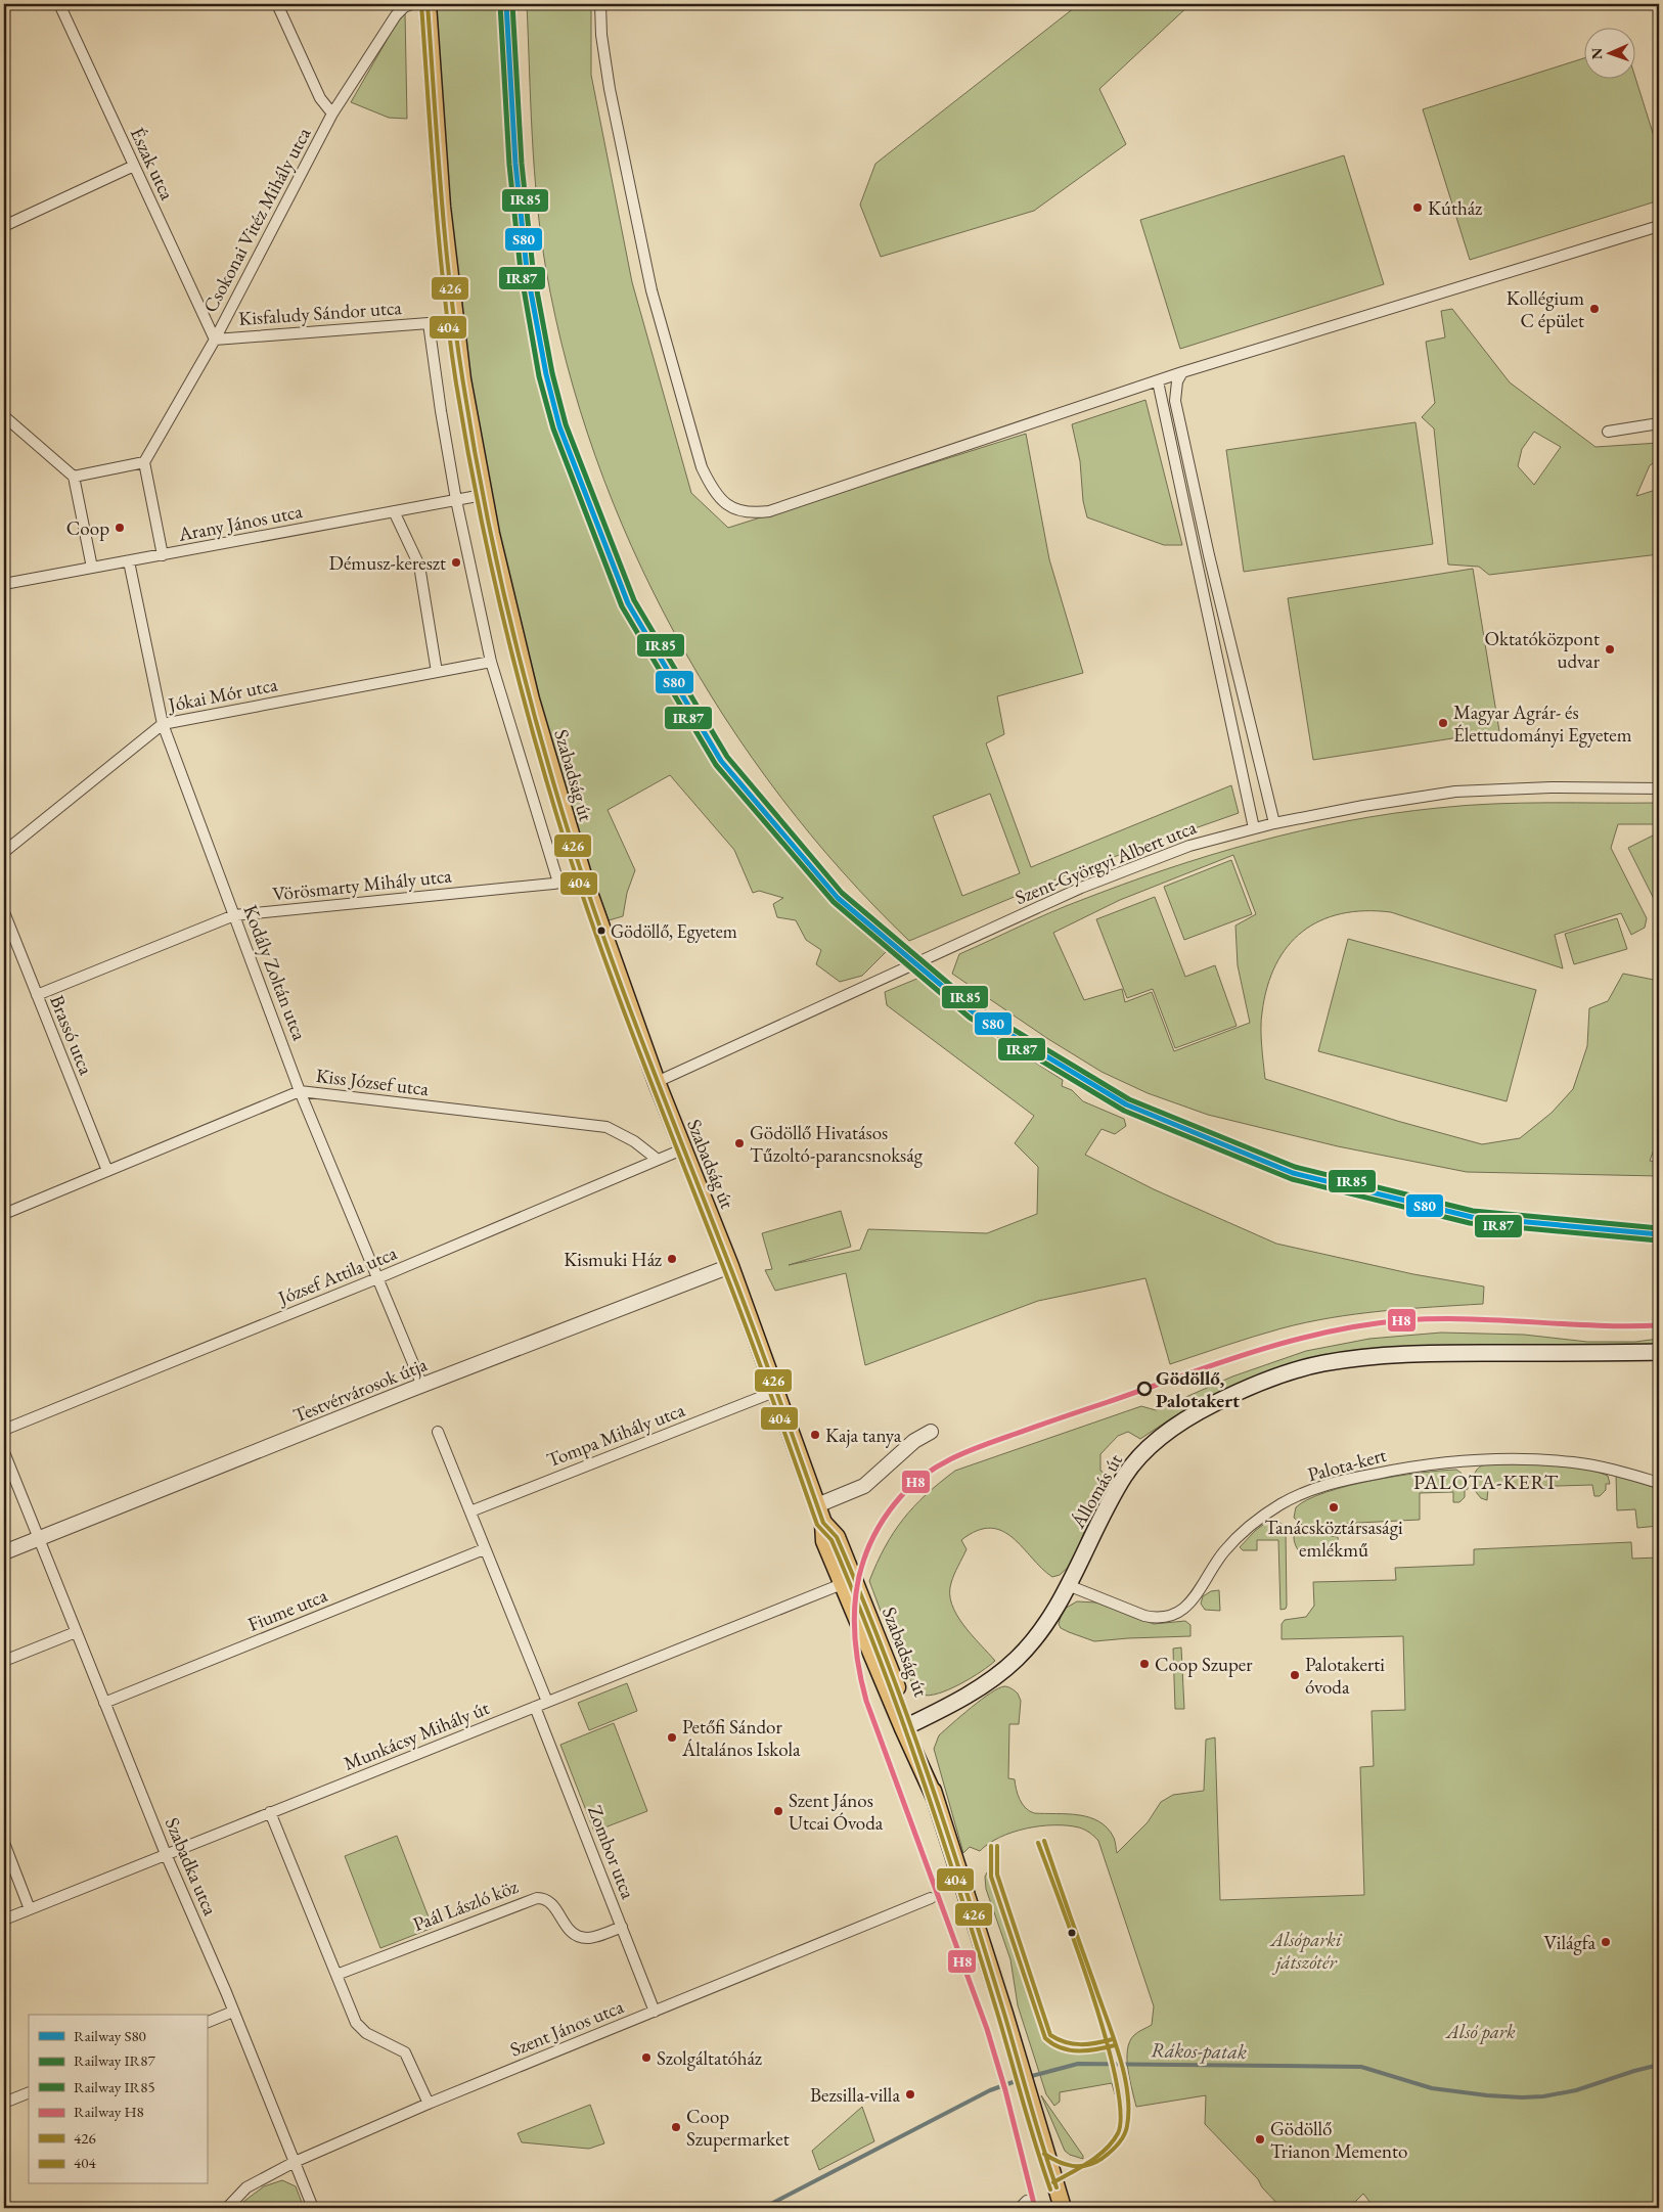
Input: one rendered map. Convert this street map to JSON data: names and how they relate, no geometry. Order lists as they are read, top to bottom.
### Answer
{
  "streets": {
    "main road": ["Szabadság út", "Állomás út"],
    "street": [
      "Észak utca",
      "Csokonai Vitéz Mihály utca",
      "Kisfaludy Sándor utca",
      "Arany János utca",
      "Jókai Mór utca",
      "Szent-Györgyi Albert utca",
      "Vörösmarty Mihály utca",
      "Kodály Zoltán utca",
      "Brassó utca",
      "Kiss József utca",
      "József Attila utca",
      "Testvérvárosok útja",
      "Tompa Mihály utca",
      "Palota-kert",
      "Fiume utca",
      "Munkácsy Mihály út",
      "Zombor utca",
      "Szabadka utca",
      "Paál László köz",
      "Szent János utca"
    ]
  },
  "crossings": [
    ["Észak utca", "Csokonai Vitéz Mihály utca"],
    ["Észak utca", "Kisfaludy Sándor utca"],
    ["Csokonai Vitéz Mihály utca", "Kisfaludy Sándor utca"],
    ["Kisfaludy Sándor utca", "Arany János utca"],
    ["Arany János utca", "Szabadság út"],
    ["Arany János utca", "Kodály Zoltán utca"],
    ["Jókai Mór utca", "Kodály Zoltán utca"],
    ["Szabadság út", "Szent-Györgyi Albert utca"],
    ["Szabadság út", "Vörösmarty Mihály utca"],
    ["Szabadság út", "József Attila utca"],
    ["Szabadság út", "Testvérvárosok útja"],
    ["Szabadság út", "Tompa Mihály utca"],
    ["Szabadság út", "Állomás út"],
    ["Szabadság út", "Munkácsy Mihály út"],
    ["Vörösmarty Mihály utca", "Kodály Zoltán utca"],
    ["Vörösmarty Mihály utca", "Brassó utca"],
    ["Kodály Zoltán utca", "Kiss József utca"],
    ["Kodály Zoltán utca", "József Attila utca"],
    ["Kodály Zoltán utca", "Testvérvárosok útja"],
    ["Brassó utca", "Kiss József utca"],
    ["Kiss József utca", "József Attila utca"],
    ["Testvérvárosok útja", "Szabadka utca"],
    ["Palota-kert", "Állomás út"],
    ["Fiume utca", "Szabadka utca"],
    ["Munkácsy Mihály út", "Zombor utca"],
    ["Munkácsy Mihály út", "Szabadka utca"],
    ["Zombor utca", "Paál László köz"],
    ["Zombor utca", "Szent János utca"],
    ["Szabadka utca", "Szent János utca"]
  ],
  "districts": ["PALOTA-KERT"],
  "water": ["Rákos-patak"],
  "parks": ["Alsóparki játszótér", "Alsó park"],
  "places": [
    "Kútház",
    "Kollégium C épület",
    "Coop",
    "Démusz-kereszt",
    "Oktatóközpont udvar",
    "Magyar Agrár- és Élettudományi Egyetem",
    "Gödöllő, Egyetem",
    "Gödöllő Hivatásos Tűzoltó-parancsnokság",
    "Kismuki Ház",
    "Gödöllő, Palotakert",
    "Kaja tanya",
    "Tanácsköztársasági emlékmű",
    "Coop Szuper",
    "Palotakerti óvoda",
    "Petőfi Sándor Általános Iskola",
    "Szent János Utcai Óvoda",
    "Világfa",
    "Szolgáltatóház",
    "Bezsilla-villa",
    "Coop Szupermarket",
    "Gödöllő Trianon Memento"
  ],
  "lines": [
    "rail line S80",
    "rail line IR87",
    "rail line IR85",
    "transit line 426",
    "transit line 404",
    "rail line H8"
  ],
  "legend": [
    "Railway S80",
    "Railway IR87",
    "Railway IR85",
    "Railway H8",
    "426",
    "404"
  ],
  "north": "left"
}
